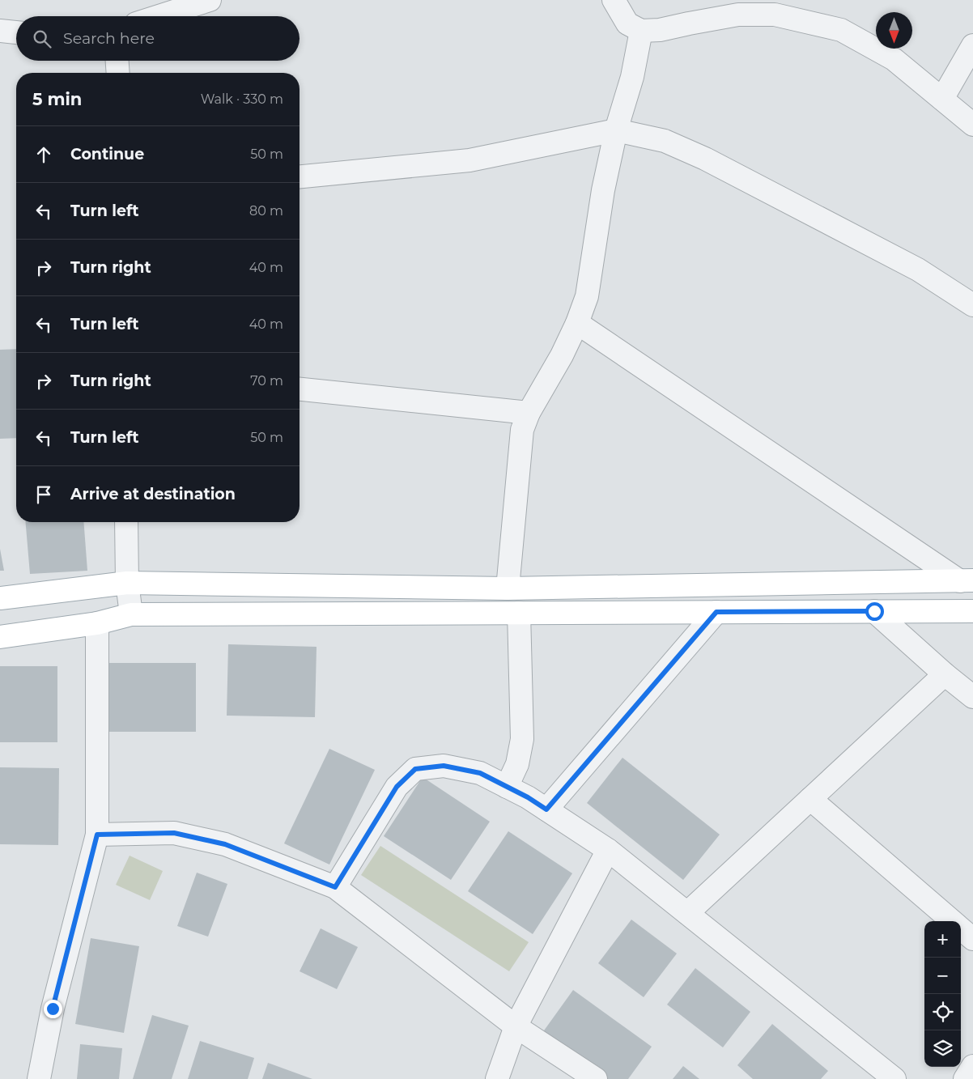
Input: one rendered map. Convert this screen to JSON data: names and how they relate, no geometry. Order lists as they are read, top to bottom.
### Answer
{
  "north": "bottom",
  "page": {
    "search": "Search here",
    "heading": ["5 min", "Walk · 330 m"],
    "list": [
      ["Continue", "50 m"],
      ["Turn left", "80 m"],
      ["Turn right", "40 m"],
      ["Turn left", "40 m"],
      ["Turn right", "70 m"],
      ["Turn left", "50 m"],
      "Arrive at destination"
    ],
    "map_buttons": ["+", "−"]
  }
}
